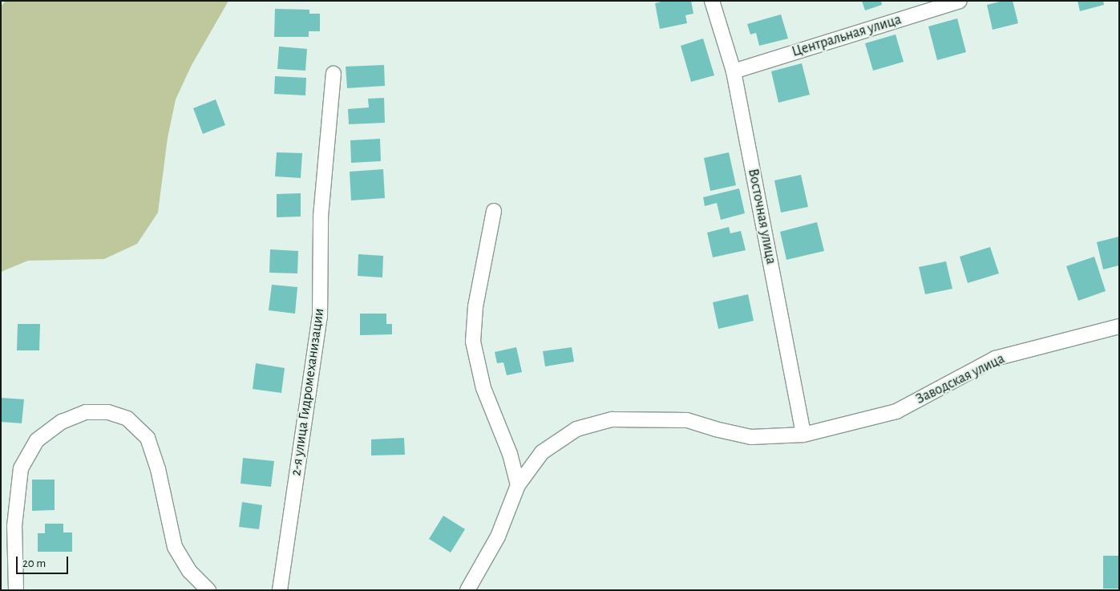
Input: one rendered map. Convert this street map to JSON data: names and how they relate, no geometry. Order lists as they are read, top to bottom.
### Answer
{
  "streets": {
    "street": [
      "Центральная улица",
      "Восточная улица",
      "Заводская улица",
      "2-я улица Гидромеханизации"
    ]
  },
  "crossings": [
    ["Центральная улица", "Восточная улица"],
    ["Восточная улица", "Заводская улица"]
  ],
  "scale_bar": "20 m"
}
